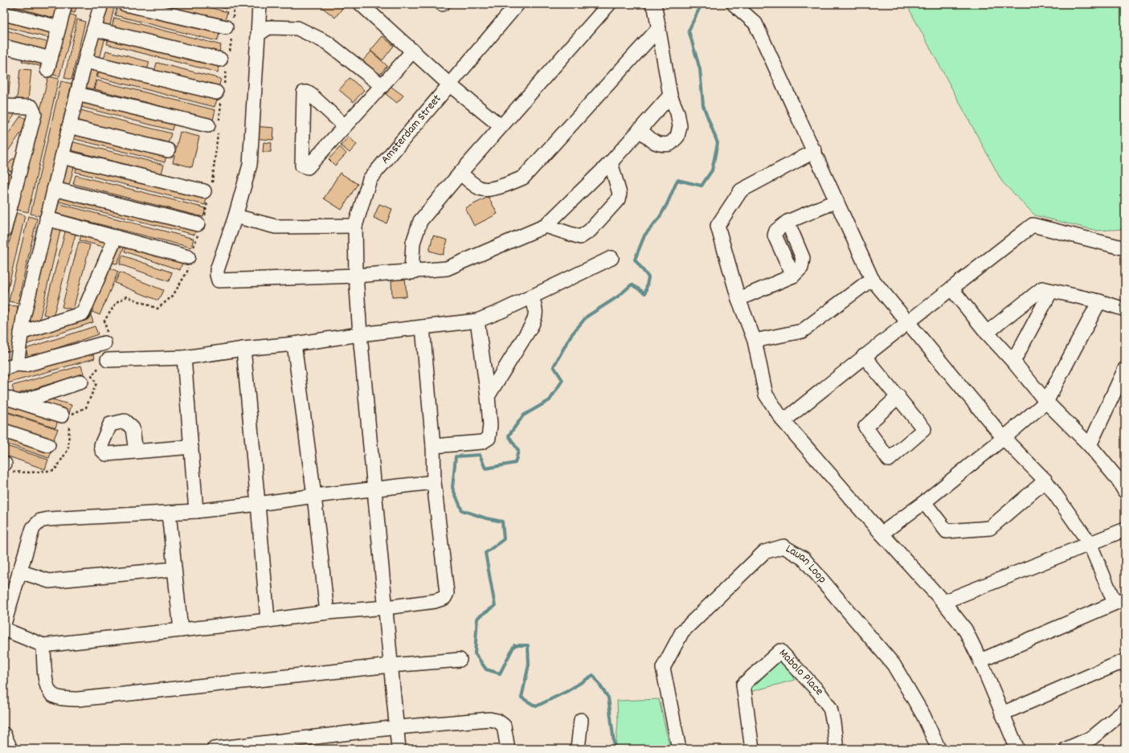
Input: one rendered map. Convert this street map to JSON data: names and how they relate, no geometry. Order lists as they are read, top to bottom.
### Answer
{
  "streets": {
    "street": ["Amsterdam Street", "Lauan Loop", "Mabolo Place"]
  }
}
